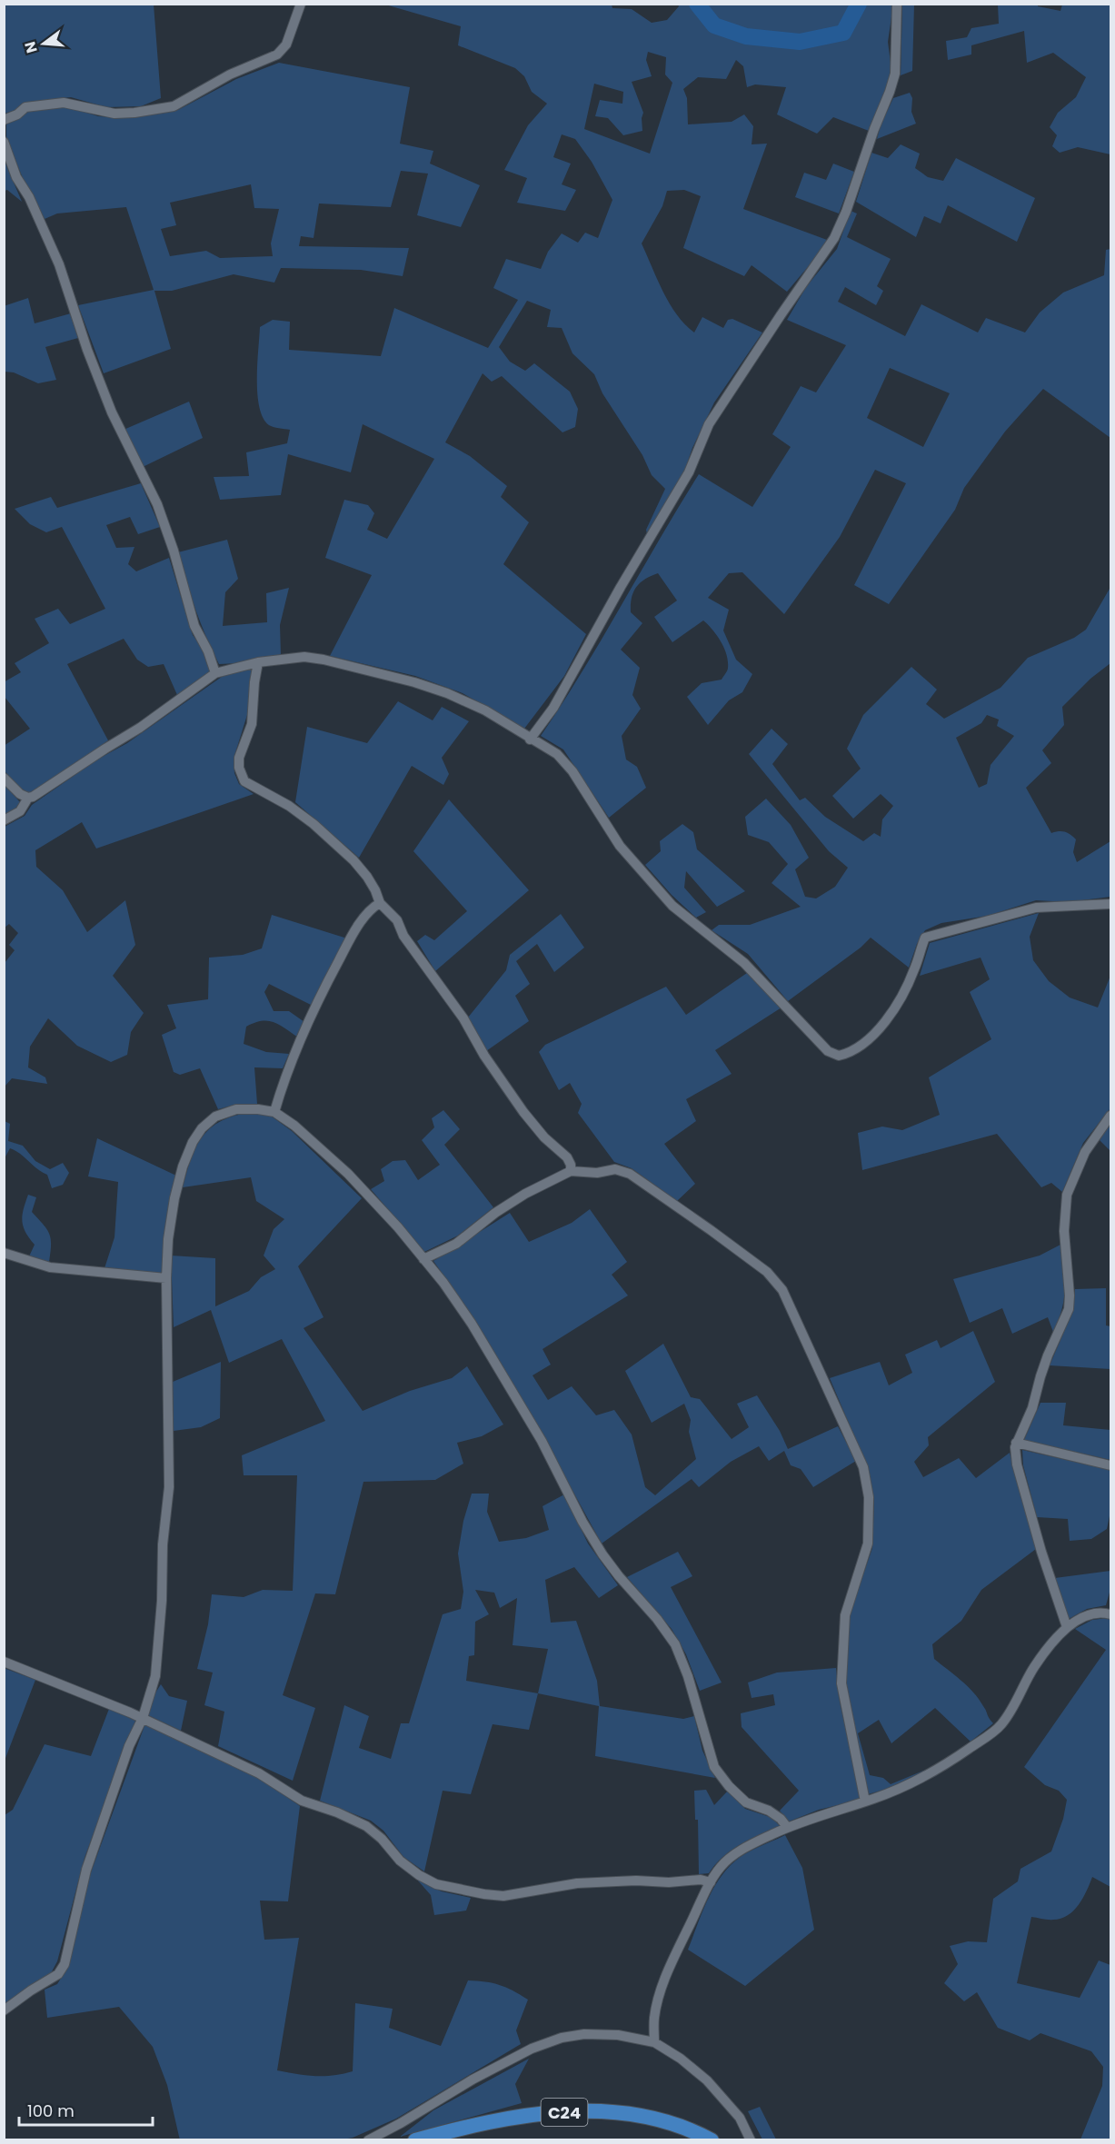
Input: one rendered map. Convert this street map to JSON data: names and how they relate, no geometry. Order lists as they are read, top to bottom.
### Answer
{
  "streets": {
    "main road": ["C24"]
  },
  "scale_bar": "100 m",
  "north": "left"
}
